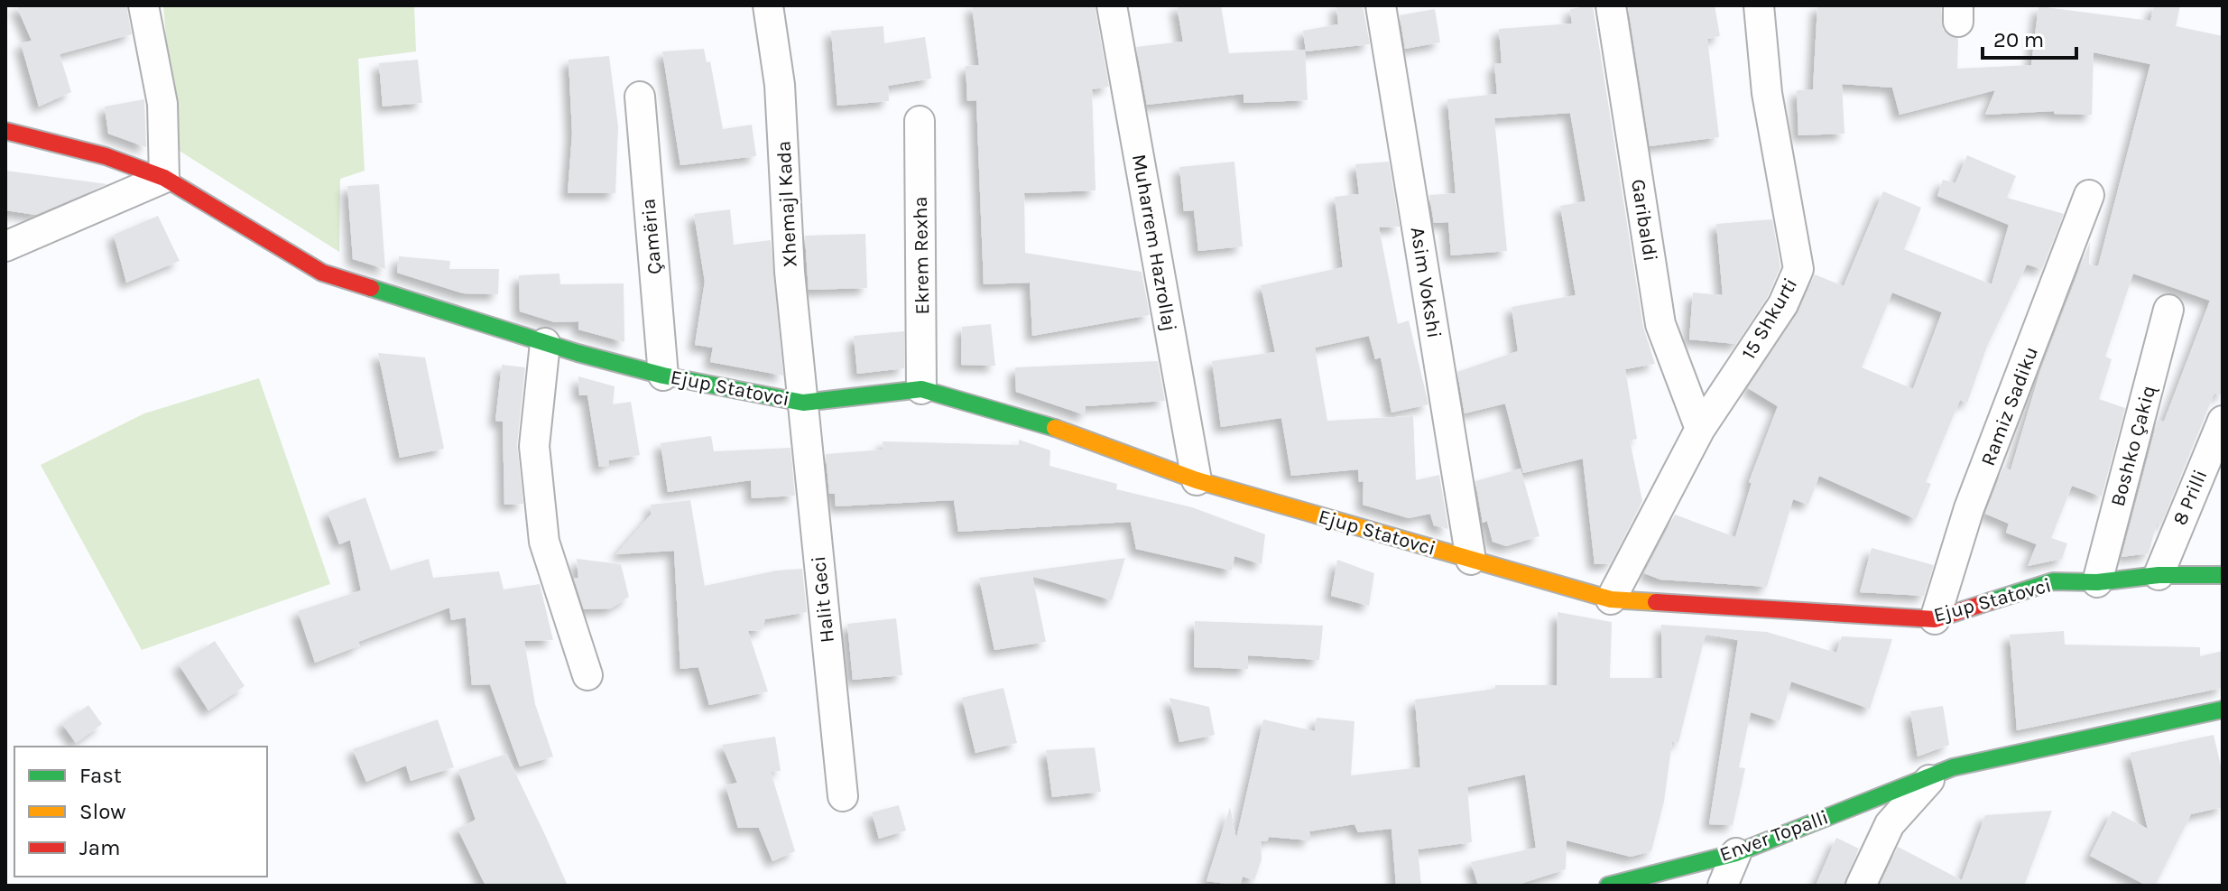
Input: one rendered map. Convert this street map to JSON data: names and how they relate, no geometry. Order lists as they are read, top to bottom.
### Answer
{
  "streets": {
    "street": [
      "Xhemajl Kada",
      "Garibaldi",
      "Çamëria",
      "Muharrem Hazrollaj",
      "Ekrem Rexha",
      "Asim Vokshi",
      "15 Shkurti",
      "Ejup Statovci",
      "Ramiz Sadiku",
      "Boshko Çakiq",
      "8 Prilli",
      "Halit Geci",
      "Enver Topalli"
    ]
  },
  "crossings": [
    ["Xhemajl Kada", "Ejup Statovci"],
    ["Xhemajl Kada", "Halit Geci"],
    ["Garibaldi", "15 Shkurti"],
    ["Çamëria", "Ejup Statovci"],
    ["Muharrem Hazrollaj", "Ejup Statovci"],
    ["Ekrem Rexha", "Ejup Statovci"],
    ["Asim Vokshi", "Ejup Statovci"],
    ["15 Shkurti", "Ejup Statovci"],
    ["Ejup Statovci", "Ramiz Sadiku"],
    ["Ejup Statovci", "Boshko Çakiq"],
    ["Ejup Statovci", "8 Prilli"],
    ["Ejup Statovci", "Halit Geci"]
  ],
  "legend": ["Fast", "Slow", "Jam"],
  "scale_bar": "20 m"
}
